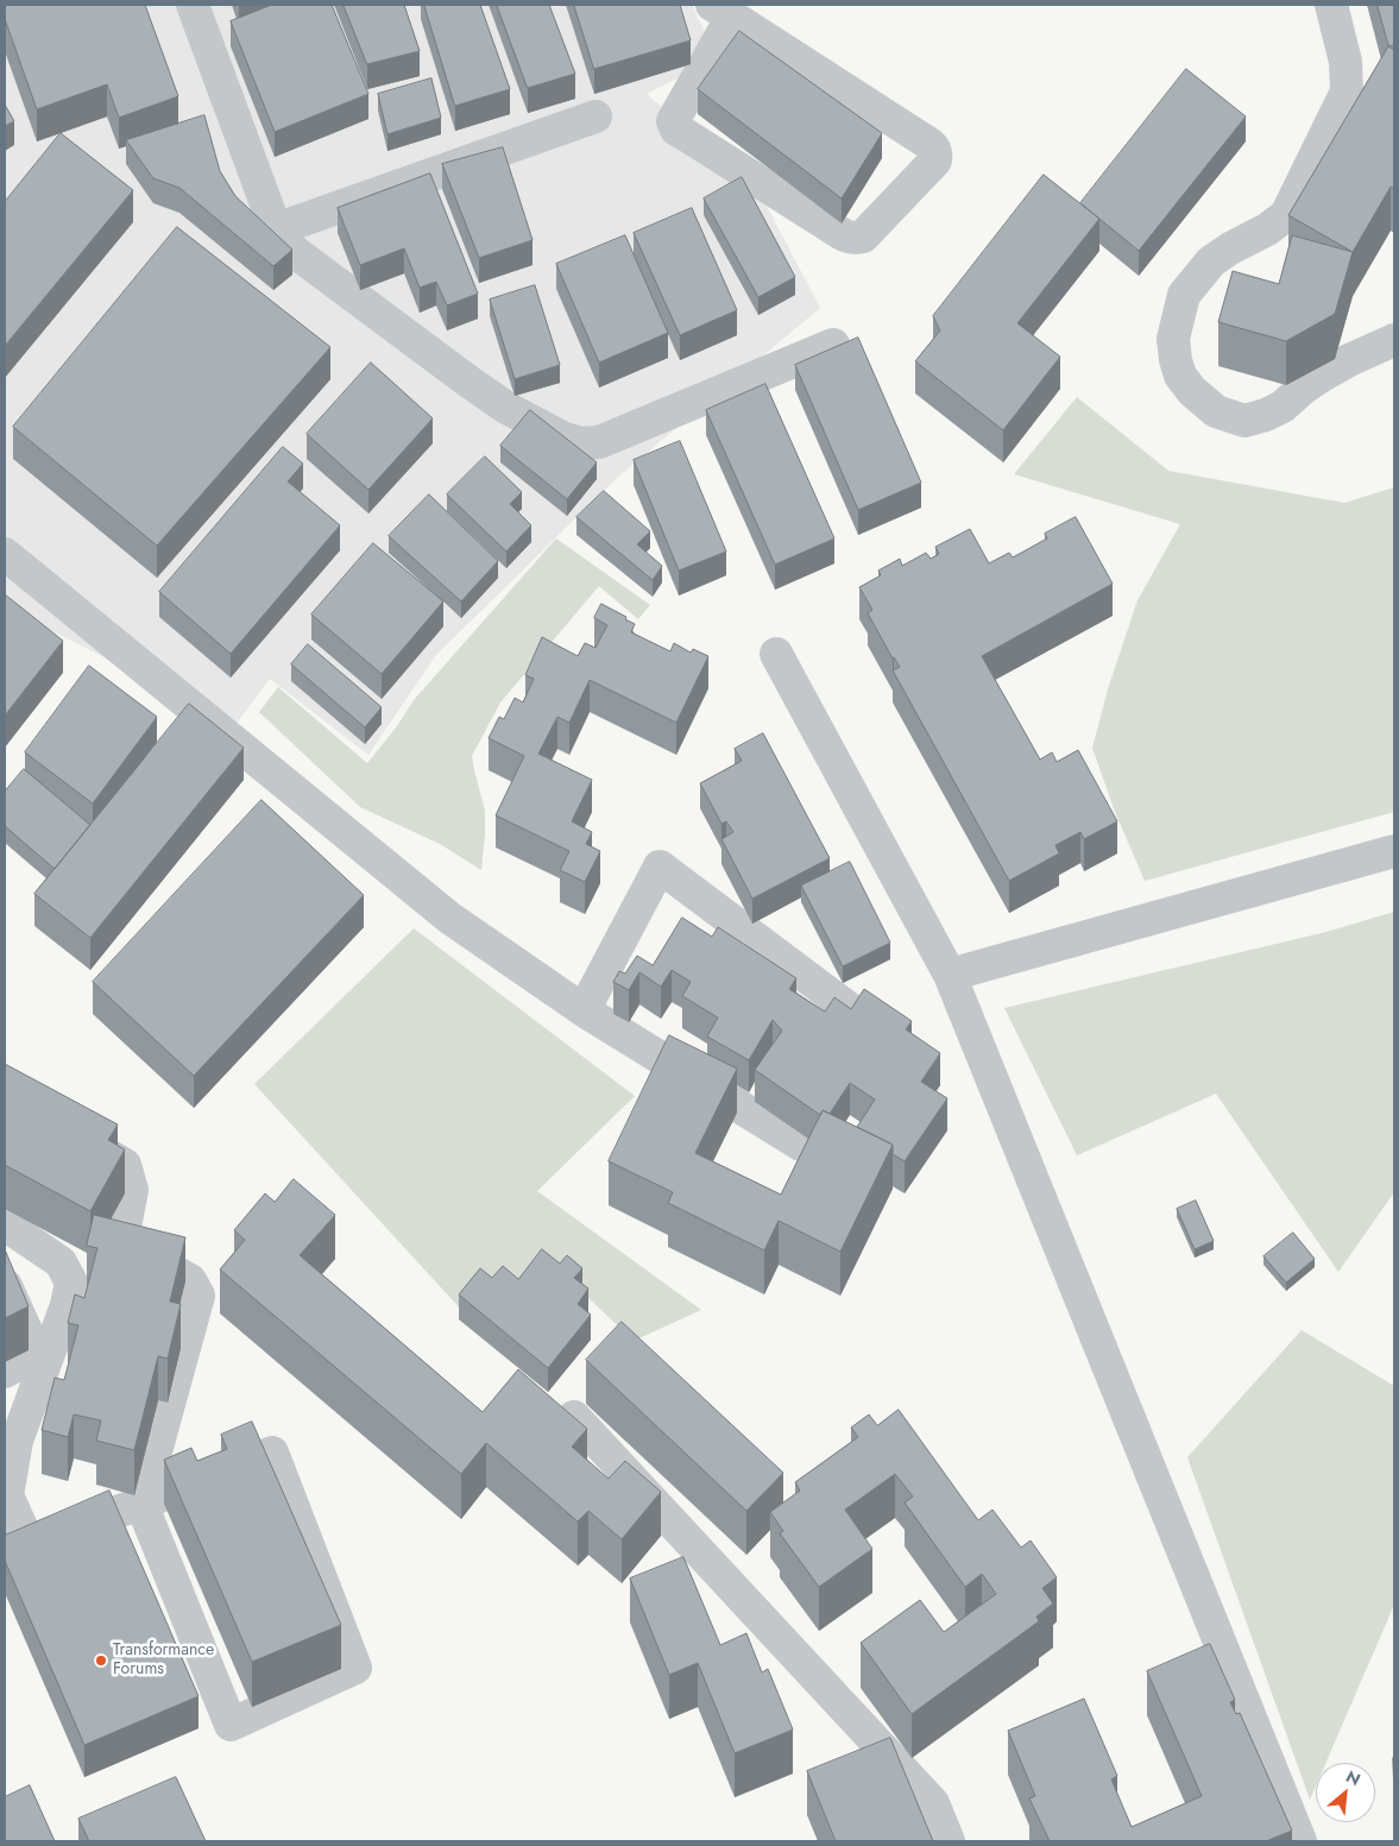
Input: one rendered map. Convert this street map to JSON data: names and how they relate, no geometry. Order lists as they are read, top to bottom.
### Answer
{
  "places": ["Transformance Forums"],
  "north": "top right"
}
